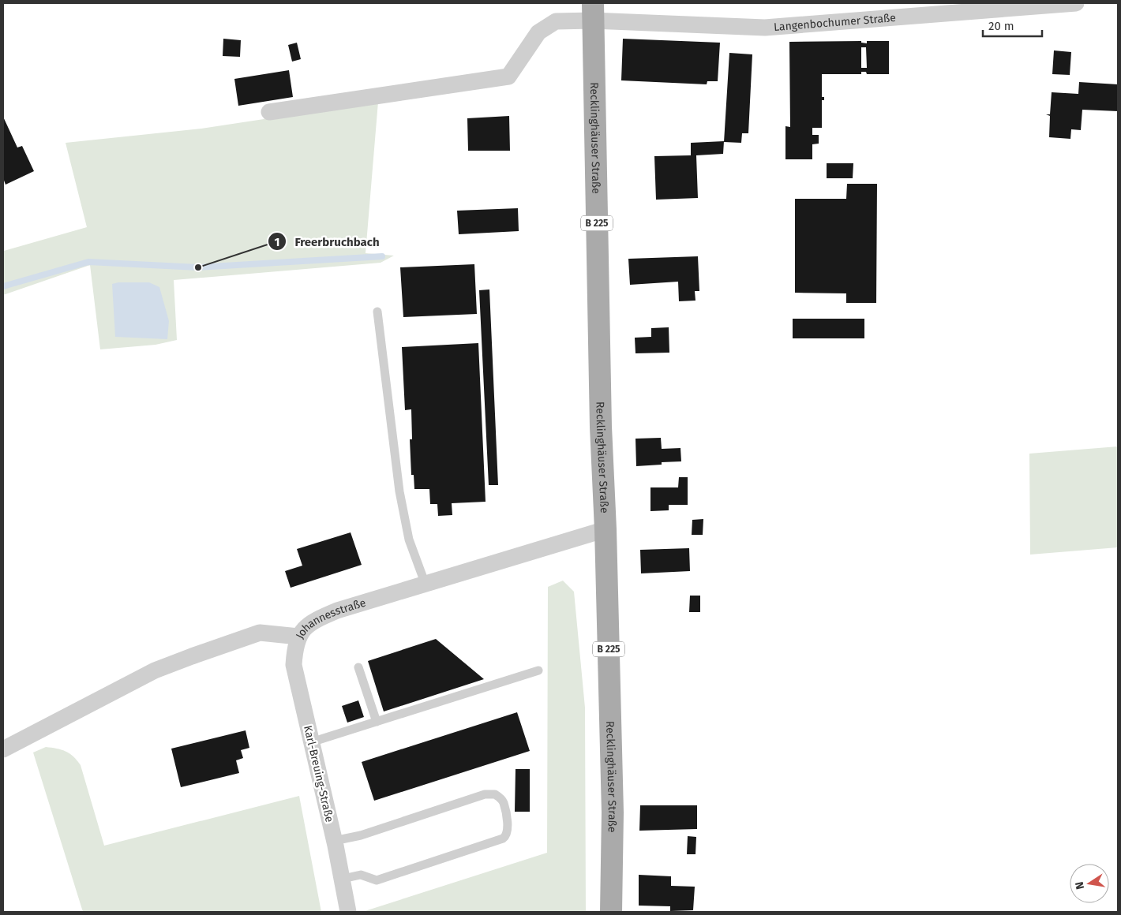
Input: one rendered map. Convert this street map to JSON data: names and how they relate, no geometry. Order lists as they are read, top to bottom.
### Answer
{
  "streets": {
    "main road": ["Recklinghäuser Straße", "B 225"],
    "street": ["Langenbochumer Straße", "Johannesstraße", "Karl-Breuing-Straße"]
  },
  "crossings": [
    ["Langenbochumer Straße", "Recklinghäuser Straße"],
    ["Recklinghäuser Straße", "Johannesstraße"],
    ["Johannesstraße", "Karl-Breuing-Straße"]
  ],
  "places": ["Freerbruchbach"],
  "scale_bar": "20 m",
  "north": "left"
}
